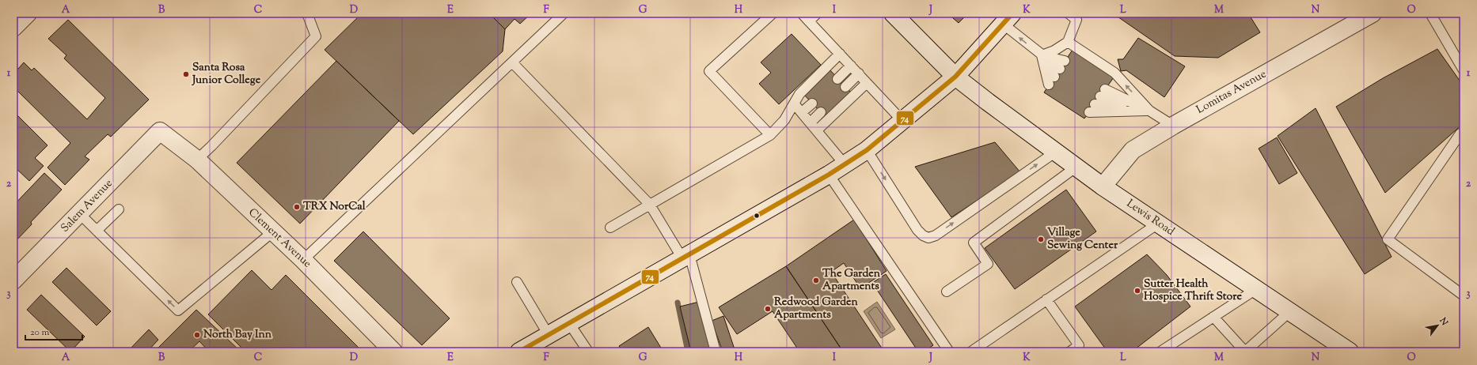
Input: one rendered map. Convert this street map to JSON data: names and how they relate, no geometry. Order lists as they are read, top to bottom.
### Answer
{
  "streets": {
    "main road": [
      "Lomitas Avenue",
      "Salem Avenue",
      "Lewis Road",
      "Clement Avenue"
    ]
  },
  "crossings": [
    ["Lomitas Avenue", "Lewis Road"],
    ["Salem Avenue", "Clement Avenue"]
  ],
  "places": [
    "Santa Rosa Junior College",
    "TRX NorCal",
    "Village Sewing Center",
    "The Garden Apartments",
    "Sutter Health Hospice Thrift Store",
    "Redwood Garden Apartments",
    "North Bay Inn"
  ],
  "lines": ["transit line 74"],
  "scale_bar": "20 m",
  "north": "top right",
  "grid": {
    "columns": [
      "A",
      "B",
      "C",
      "D",
      "E",
      "F",
      "G",
      "H",
      "I",
      "J",
      "K",
      "L",
      "M",
      "N",
      "O"
    ],
    "rows": ["1", "2", "3"]
  }
}
